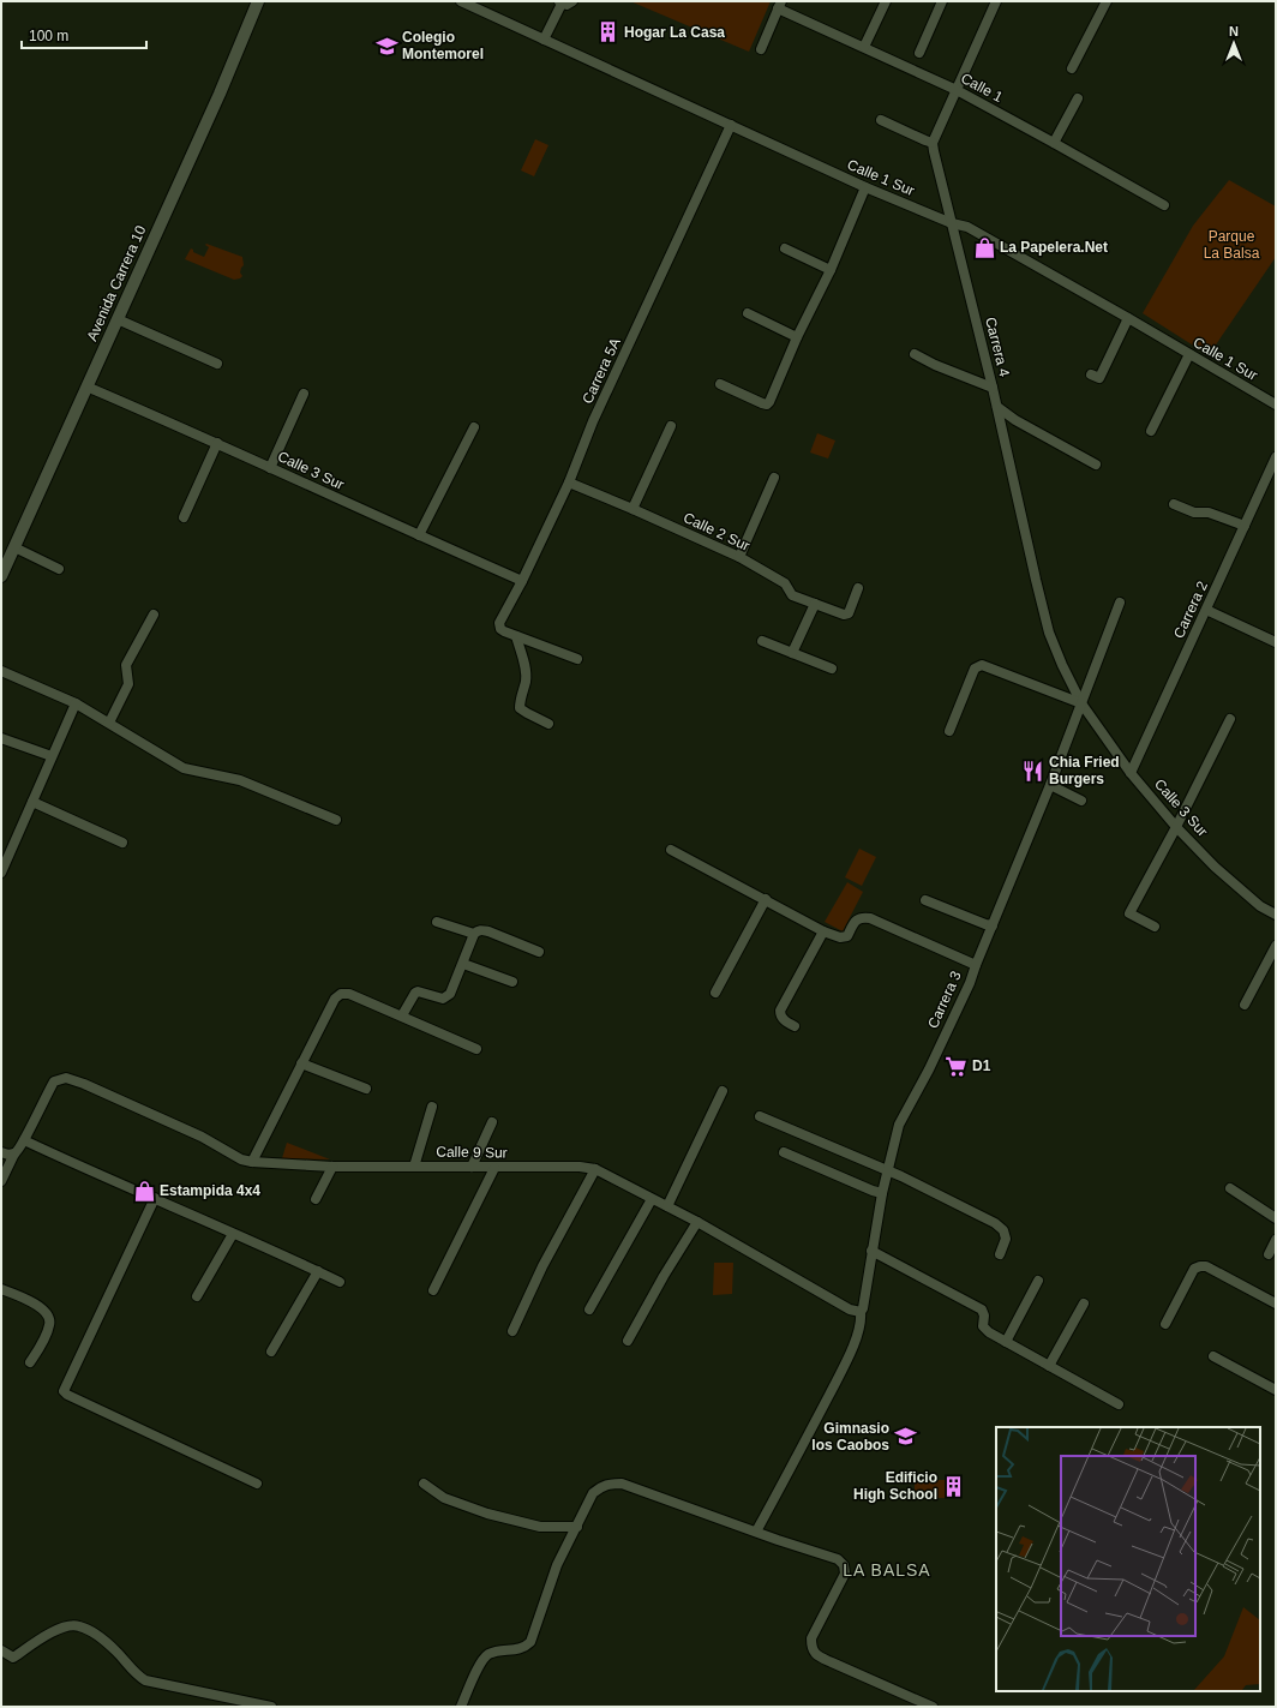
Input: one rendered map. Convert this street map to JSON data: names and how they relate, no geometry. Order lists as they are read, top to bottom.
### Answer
{
  "streets": {
    "street": [
      "Calle 1",
      "Calle 1 Sur",
      "Avenida Carrera 10",
      "Carrera 4",
      "Carrera 5A",
      "Calle 3 Sur",
      "Calle 2 Sur",
      "Carrera 2",
      "Carrera 3",
      "Calle 9 Sur"
    ]
  },
  "crossings": [
    ["Calle 1 Sur", "Carrera 4"],
    ["Calle 1 Sur", "Carrera 5A"],
    ["Avenida Carrera 10", "Calle 3 Sur"],
    ["Carrera 4", "Calle 3 Sur"],
    ["Carrera 4", "Carrera 3"],
    ["Carrera 5A", "Calle 3 Sur"],
    ["Carrera 5A", "Calle 2 Sur"],
    ["Calle 3 Sur", "Carrera 2"],
    ["Calle 3 Sur", "Carrera 3"],
    ["Carrera 3", "Calle 9 Sur"]
  ],
  "districts": ["LA BALSA"],
  "parks": ["Parque La Balsa"],
  "places": {
    "building": ["Hogar La Casa", "Edificio High School"],
    "school or university": ["Colegio Montemorel", "Gimnasio los Caobos"],
    "shop": ["La Papelera.Net", "Estampida 4x4"],
    "restaurant": ["Chia Fried Burgers"],
    "supermarket": ["D1"]
  },
  "scale_bar": "100 m",
  "north": "top"
}
